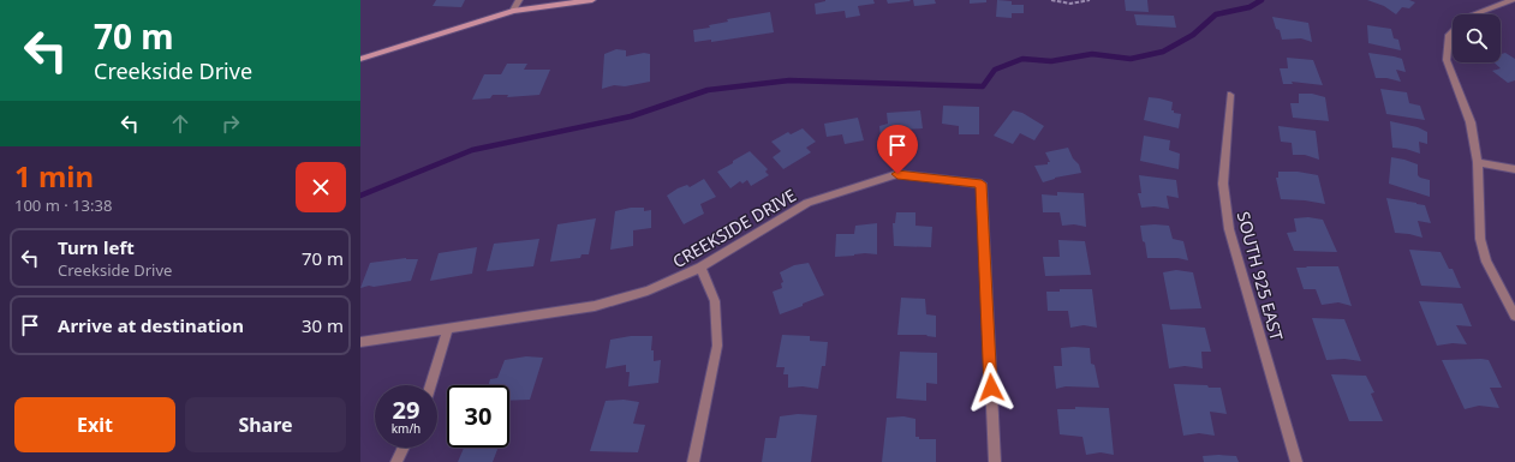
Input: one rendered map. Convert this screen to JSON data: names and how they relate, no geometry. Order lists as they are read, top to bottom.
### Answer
{
  "streets": {
    "street": ["CREEKSIDE DRIVE", "SOUTH 925 EAST"]
  },
  "page": {
    "turn": ["70 m", "Creekside Drive"],
    "heading": ["1 min", "100 m · 13:38"],
    "list": [
      {
        "name": "Turn left",
        "note": "Creekside Drive",
        "value": "70 m"
      },
      {
        "name": "Arrive at destination",
        "value": "30 m"
      }
    ],
    "speed": "29 km/h",
    "limit": "30",
    "buttons": ["Exit", "Share"]
  }
}
